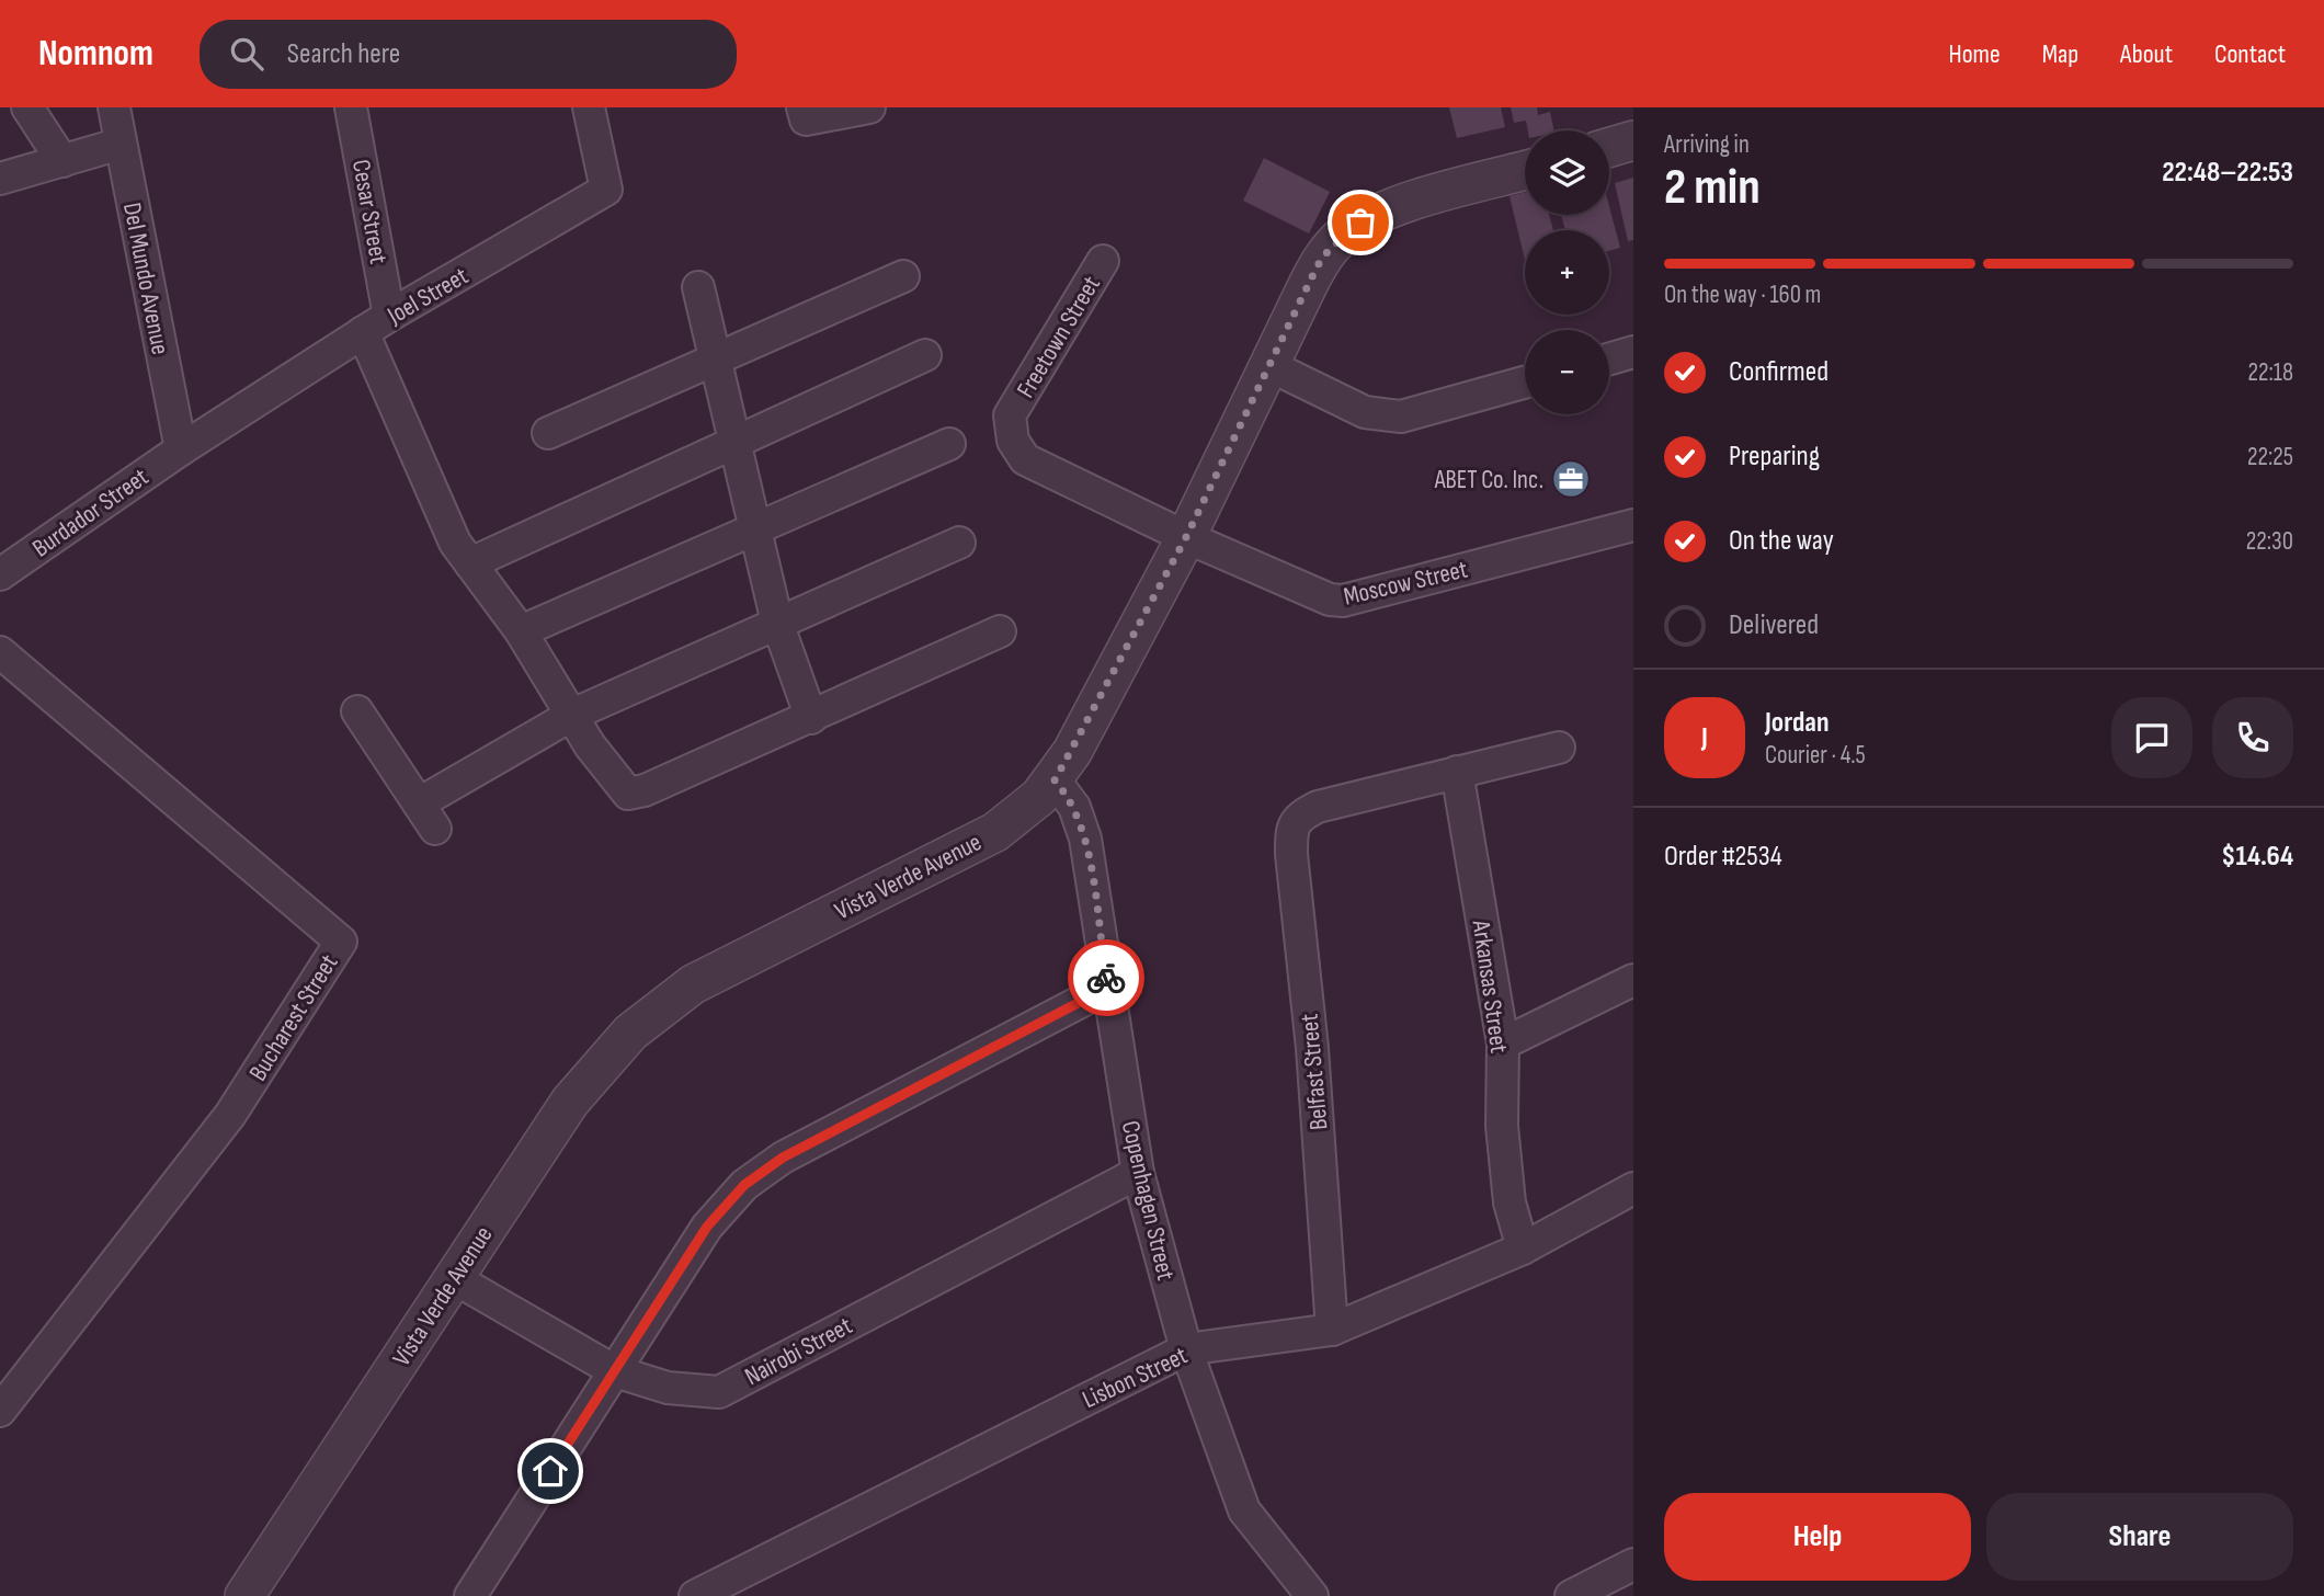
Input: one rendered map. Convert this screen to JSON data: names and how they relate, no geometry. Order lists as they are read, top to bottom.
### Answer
{
  "streets": {
    "street": [
      "Cesar Street",
      "Del Mundo Avenue",
      "Joel Street",
      "Freetown Street",
      "Burdador Street",
      "Moscow Street",
      "Vista Verde Avenue",
      "Arkansas Street",
      "Bucharest Street",
      "Belfast Street",
      "Copenhagen Street",
      "Nairobi Street",
      "Lisbon Street"
    ]
  },
  "crossings": [
    ["Cesar Street", "Joel Street"],
    ["Del Mundo Avenue", "Joel Street"],
    ["Del Mundo Avenue", "Burdador Street"],
    ["Joel Street", "Burdador Street"],
    ["Freetown Street", "Moscow Street"],
    ["Freetown Street", "Vista Verde Avenue"],
    ["Moscow Street", "Vista Verde Avenue"],
    ["Vista Verde Avenue", "Copenhagen Street"],
    ["Vista Verde Avenue", "Nairobi Street"],
    ["Arkansas Street", "Belfast Street"],
    ["Arkansas Street", "Lisbon Street"],
    ["Belfast Street", "Lisbon Street"],
    ["Copenhagen Street", "Nairobi Street"],
    ["Copenhagen Street", "Lisbon Street"]
  ],
  "places": {
    "office": ["ABET Co. Inc."]
  },
  "page": {
    "header": "Nomnom",
    "search": "Search here",
    "nav": [
      "Home",
      "Map",
      "About",
      "Contact"
    ],
    "heading": ["2 min", "Arriving in", "22:48–22:53"],
    "panel": [
      "Jordan",
      "Courier · 4.5",
      "Order #2534",
      "$14.64"
    ],
    "map_buttons": ["+", "−"],
    "bar": "On the way · 160 m",
    "list": [
      ["Confirmed", "22:18"],
      ["Preparing", "22:25"],
      ["On the way", "22:30"],
      "Delivered"
    ],
    "round": "J",
    "buttons": ["Help", "Share"]
  }
}
